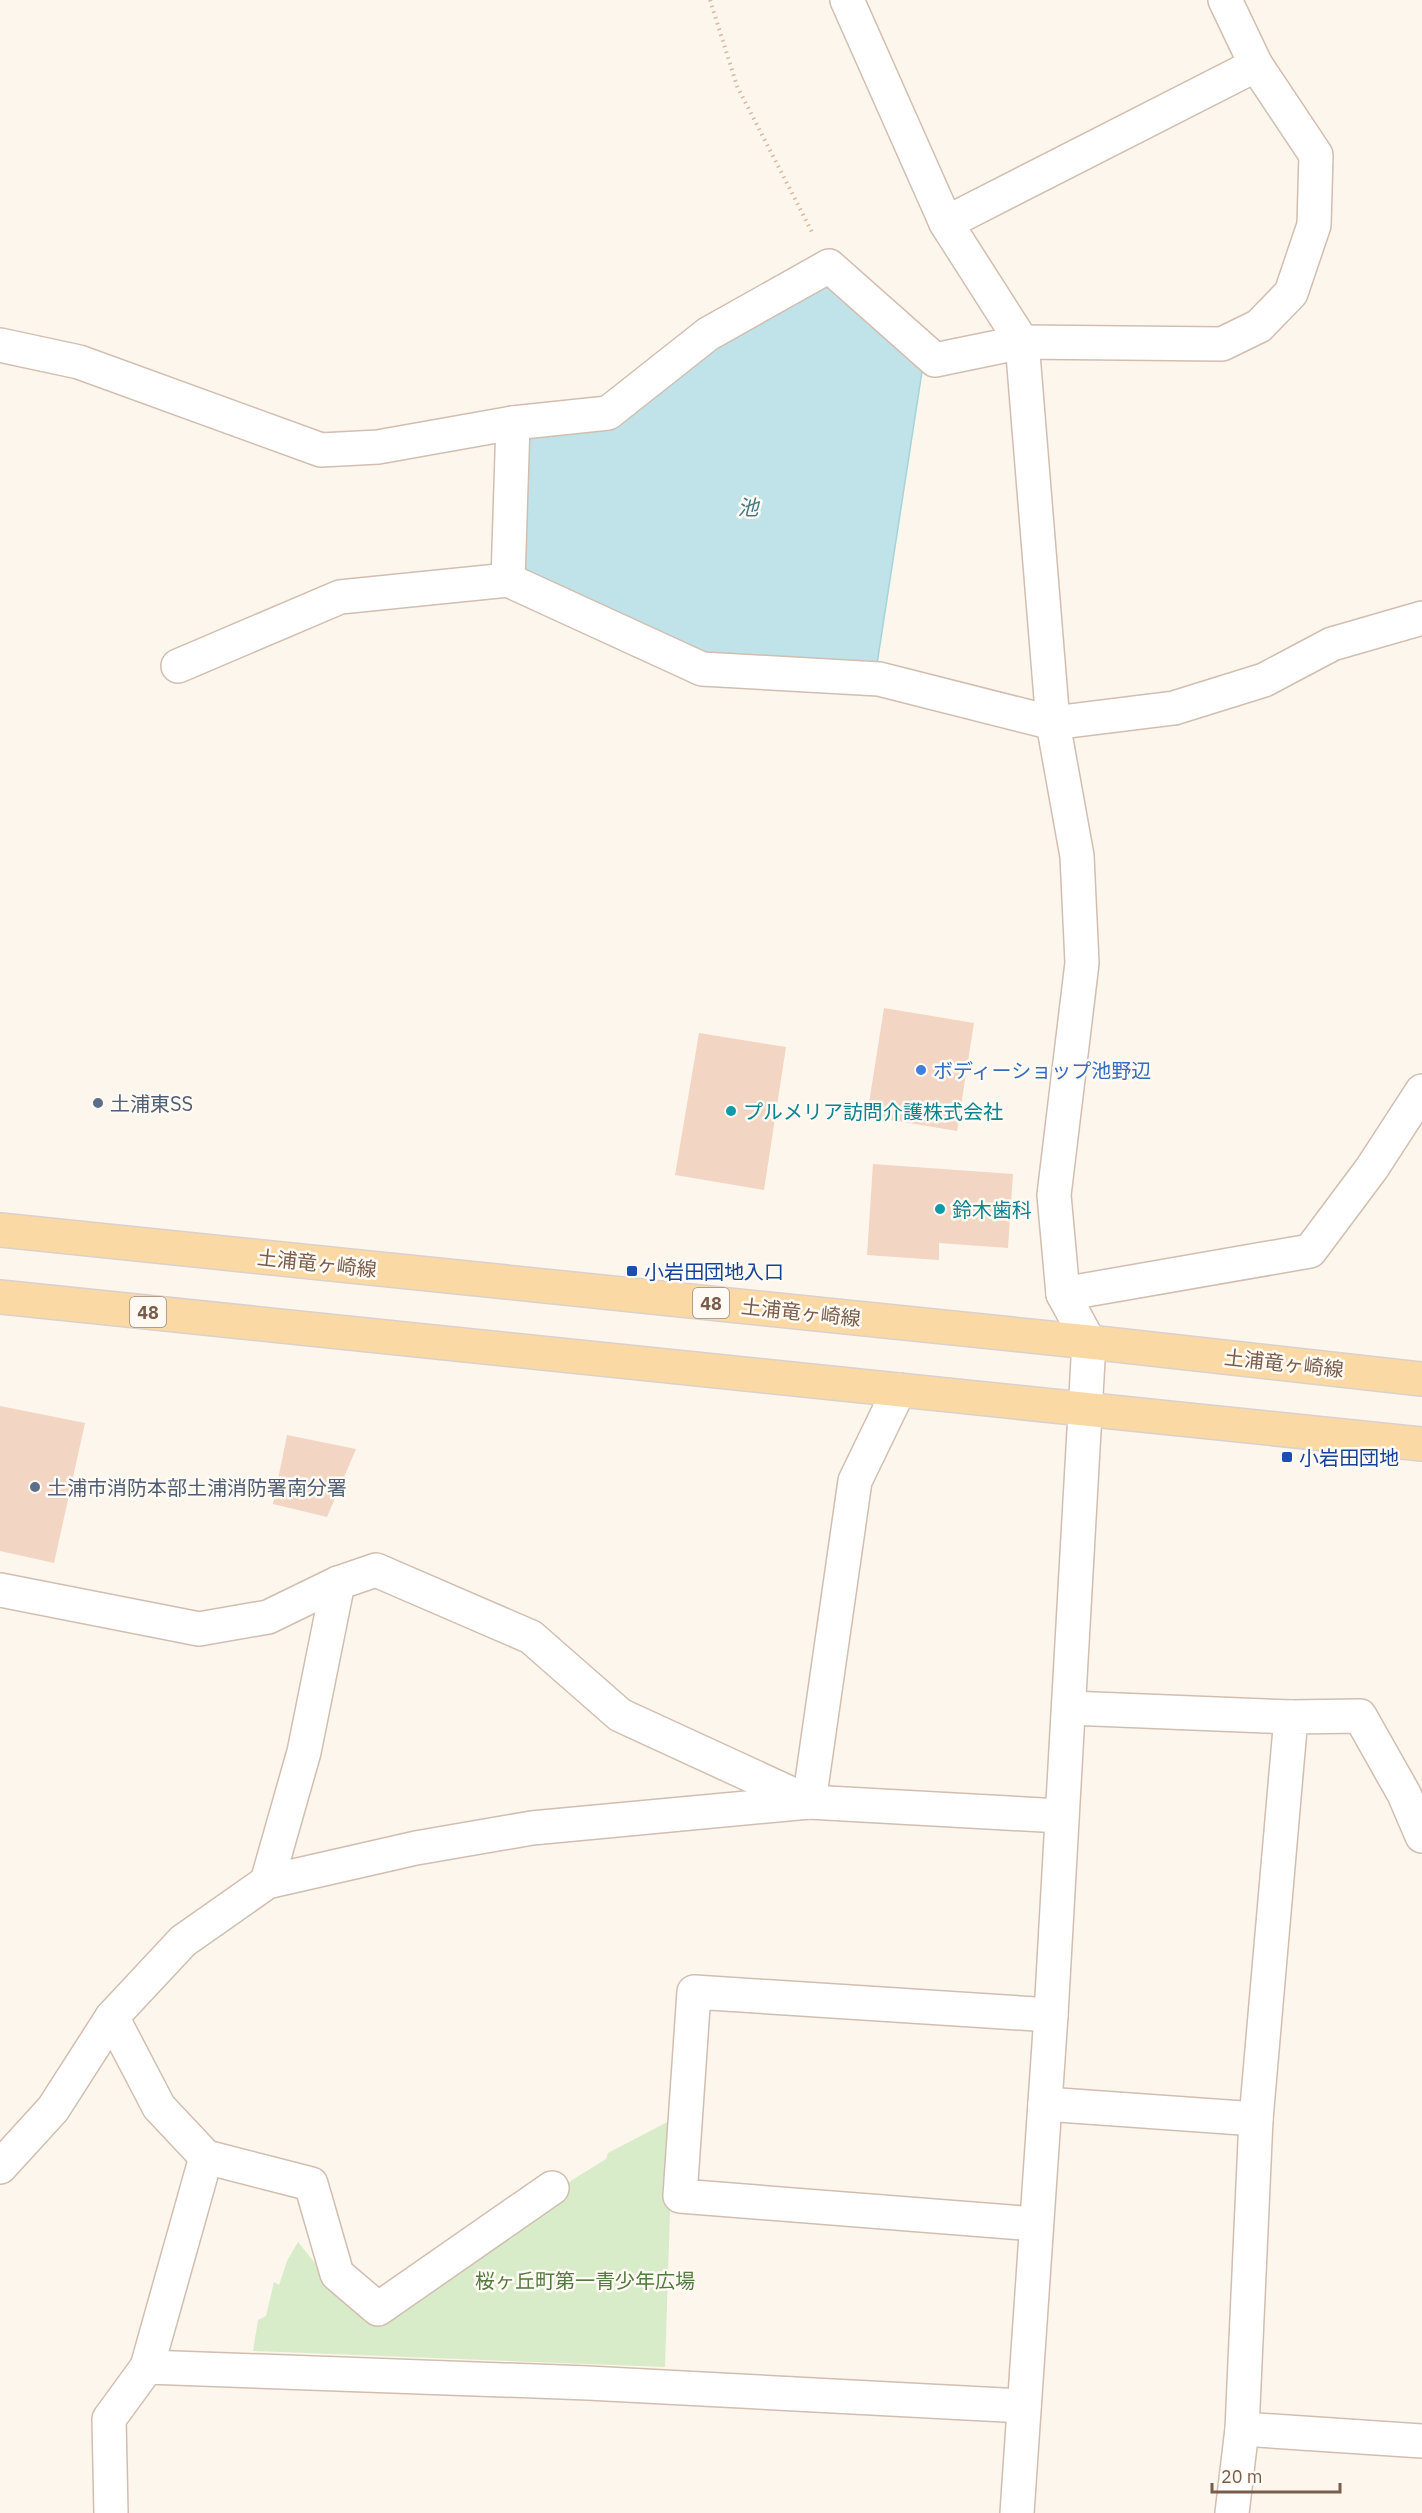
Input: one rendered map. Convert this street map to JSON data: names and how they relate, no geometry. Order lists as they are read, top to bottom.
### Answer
{
  "streets": {
    "main road": ["土浦竜ヶ崎線", "48"]
  },
  "water": ["池"],
  "parks": ["桜ヶ丘町第一青少年広場"],
  "places": {
    "other": [
      "ボディーショップ池野辺",
      "土浦東SS",
      "プルメリア訪問介護株式会社",
      "鈴木歯科",
      "土浦市消防本部土浦消防署南分署"
    ],
    "transit": ["小岩田団地入口", "小岩田団地"]
  },
  "scale_bar": "20 m"
}
